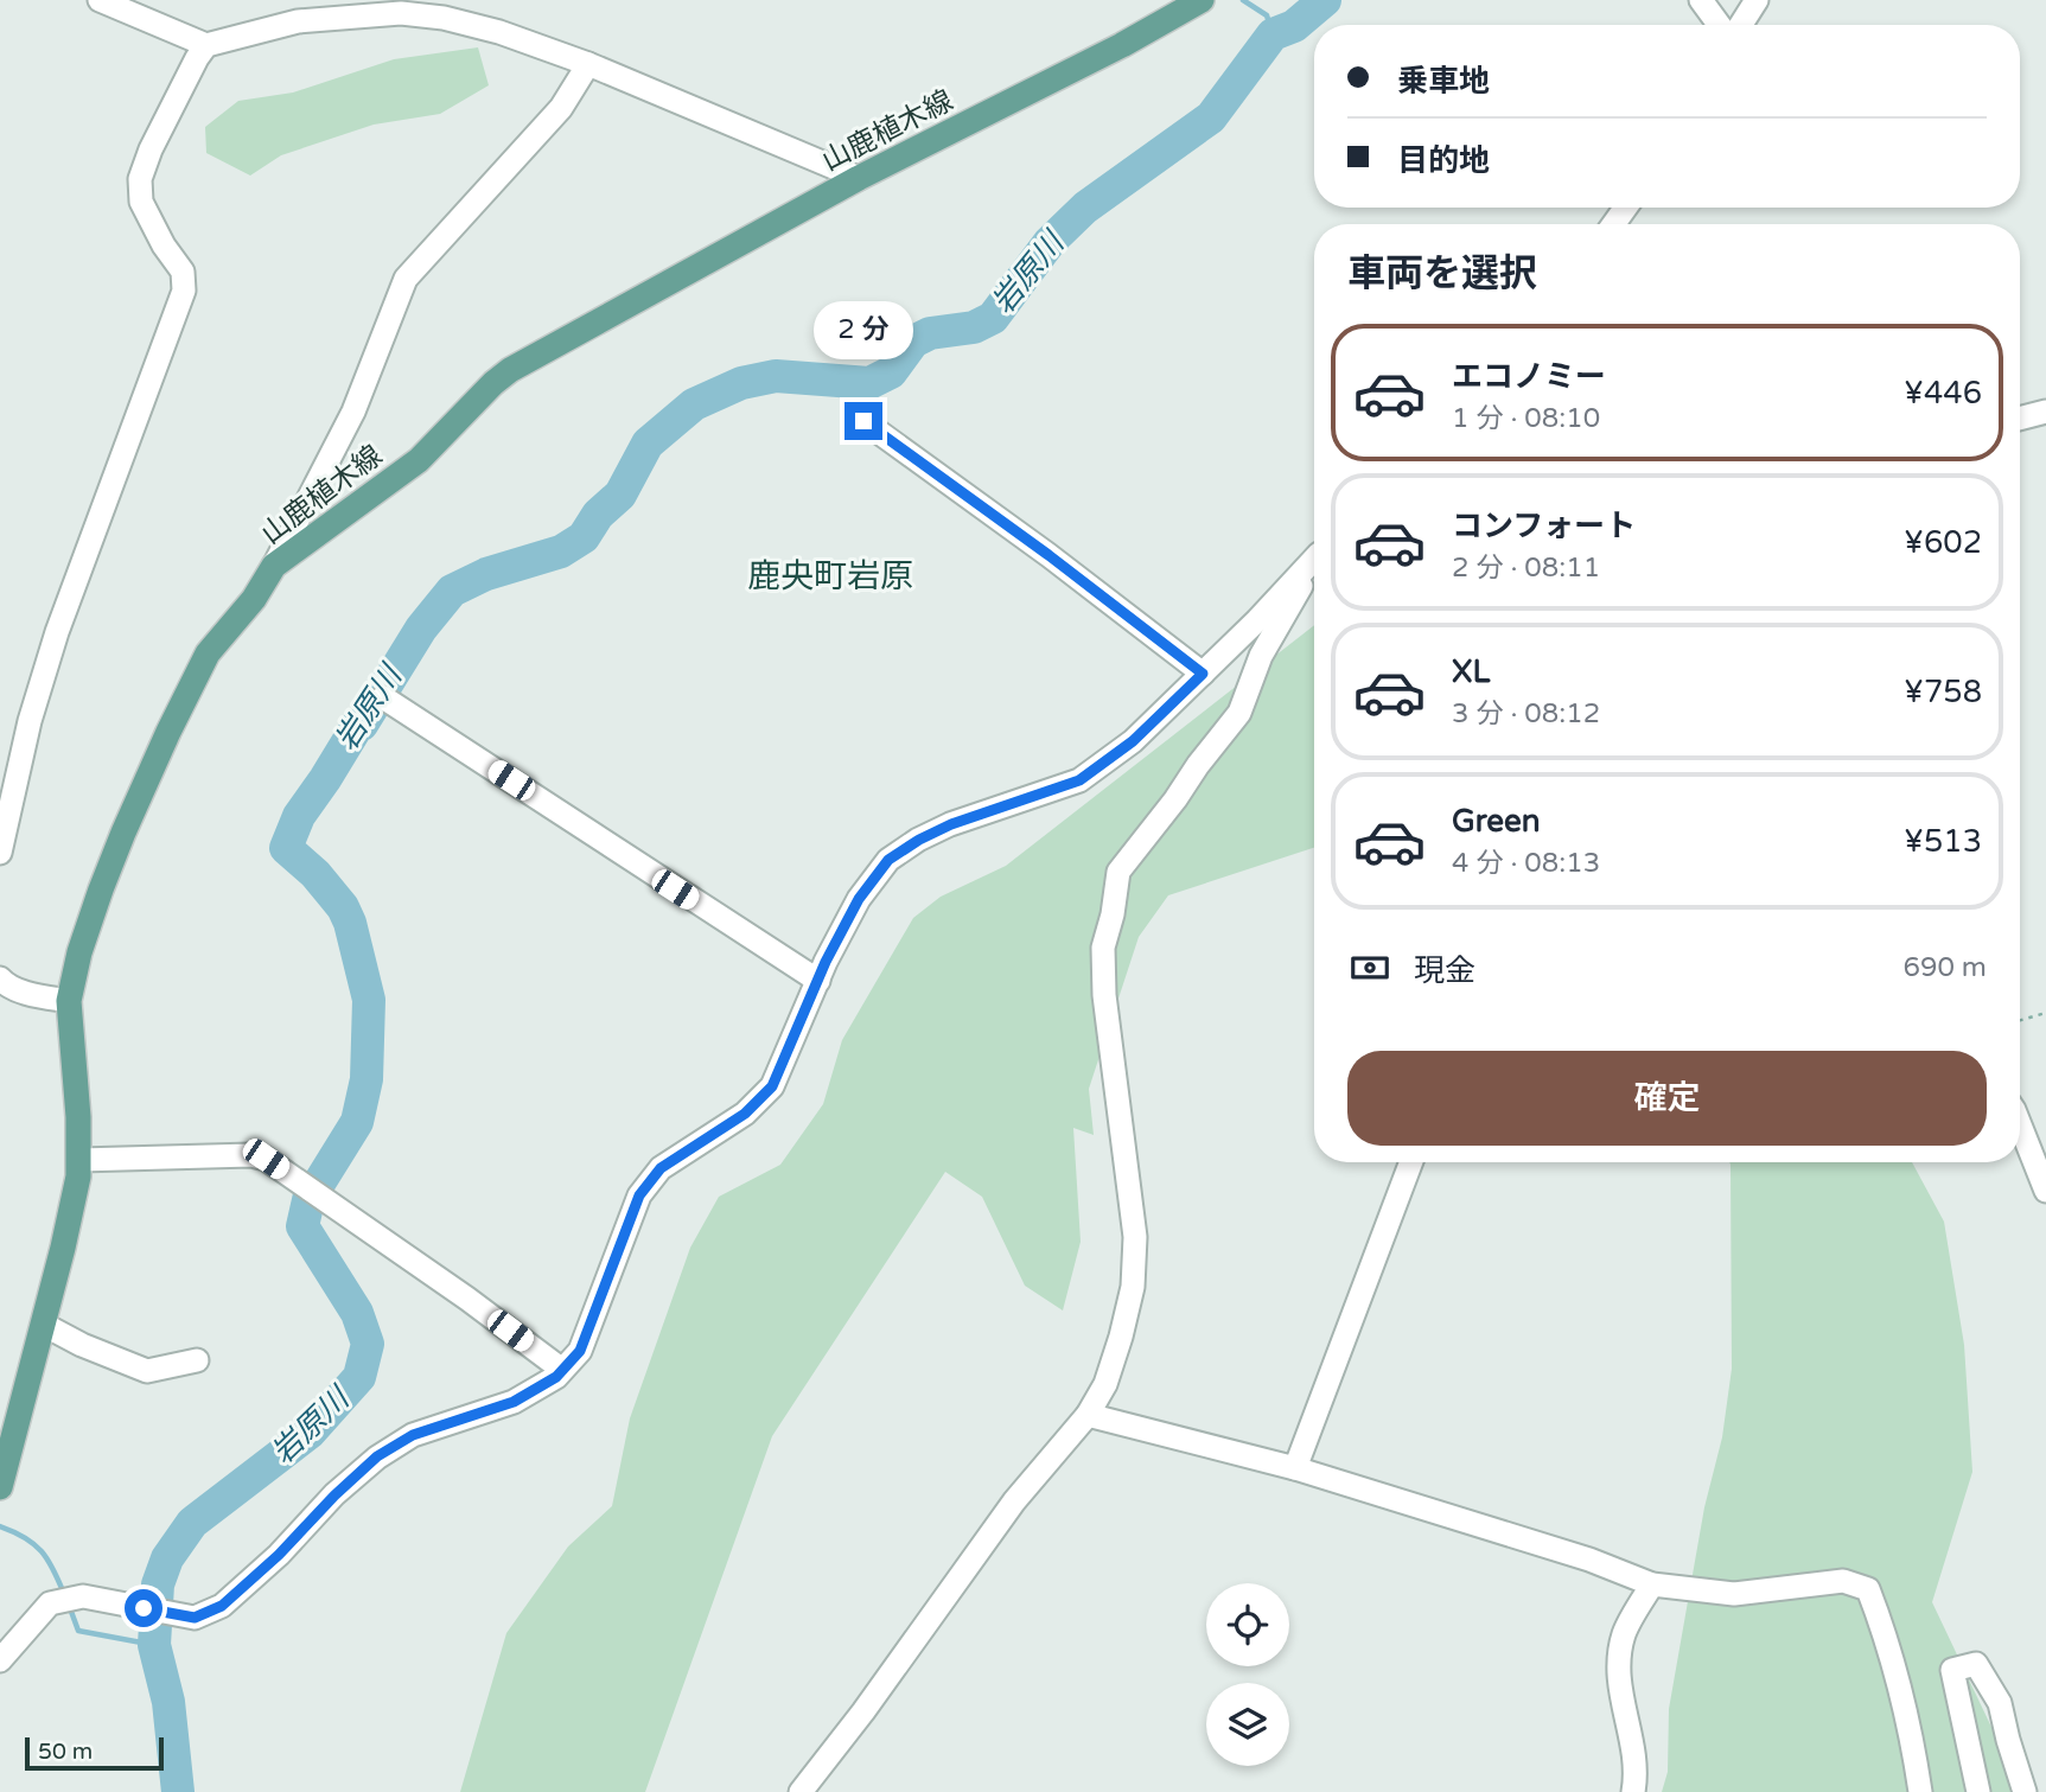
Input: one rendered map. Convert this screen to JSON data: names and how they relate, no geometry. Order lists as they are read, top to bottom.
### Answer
{
  "streets": {
    "main road": ["山鹿植木線"]
  },
  "districts": ["鹿央町岩原"],
  "water": ["岩原川"],
  "scale_bar": "50 m",
  "page": {
    "banner": ["乗車地", "目的地"],
    "heading": "車両を選択",
    "bubble": "2 分",
    "list": [
      {
        "name": "エコノミー",
        "note": "1 分 · 08:10",
        "value": "¥446"
      },
      {
        "name": "コンフォート",
        "note": "2 分 · 08:11",
        "value": "¥602"
      },
      {
        "name": "XL",
        "note": "3 分 · 08:12",
        "value": "¥758"
      },
      {
        "name": "Green",
        "note": "4 分 · 08:13",
        "value": "¥513"
      }
    ],
    "pay": ["現金", "690 m"],
    "buttons": "確定",
    "scale": "50 m"
  }
}
